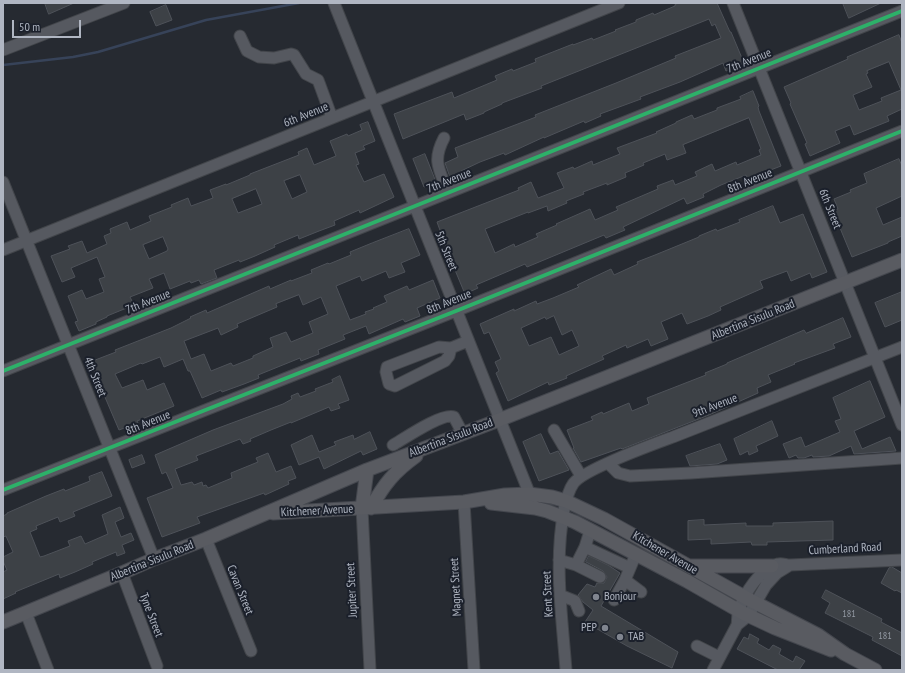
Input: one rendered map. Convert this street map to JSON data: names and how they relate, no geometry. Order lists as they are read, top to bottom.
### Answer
{
  "streets": {
    "main road": ["Albertina Sisulu Road", "Kitchener Avenue"],
    "street": [
      "7th Avenue",
      "6th Avenue",
      "8th Avenue",
      "6th Street",
      "5th Street",
      "4th Street",
      "9th Avenue",
      "Cumberland Road",
      "Magnet Street",
      "Cavan Street",
      "Jupiter Street",
      "Kent Street",
      "Tyne Street"
    ]
  },
  "crossings": [
    ["7th Avenue", "6th Street"],
    ["7th Avenue", "5th Street"],
    ["7th Avenue", "4th Street"],
    ["6th Avenue", "5th Street"],
    ["6th Avenue", "4th Street"],
    ["8th Avenue", "6th Street"],
    ["8th Avenue", "5th Street"],
    ["8th Avenue", "4th Street"],
    ["6th Street", "Albertina Sisulu Road"],
    ["6th Street", "9th Avenue"],
    ["5th Street", "Albertina Sisulu Road"],
    ["5th Street", "Kitchener Avenue"],
    ["Albertina Sisulu Road", "4th Street"],
    ["Albertina Sisulu Road", "Kitchener Avenue"],
    ["Albertina Sisulu Road", "Cavan Street"],
    ["Albertina Sisulu Road", "Tyne Street"],
    ["9th Avenue", "Kitchener Avenue"],
    ["9th Avenue", "Kent Street"],
    ["Kitchener Avenue", "Magnet Street"],
    ["Kitchener Avenue", "Jupiter Street"],
    ["Kitchener Avenue", "Kent Street"]
  ],
  "places": ["Bonjour", "PEP", "TAB"],
  "house_numbers": ["181", "181"],
  "scale_bar": "50 m"
}
